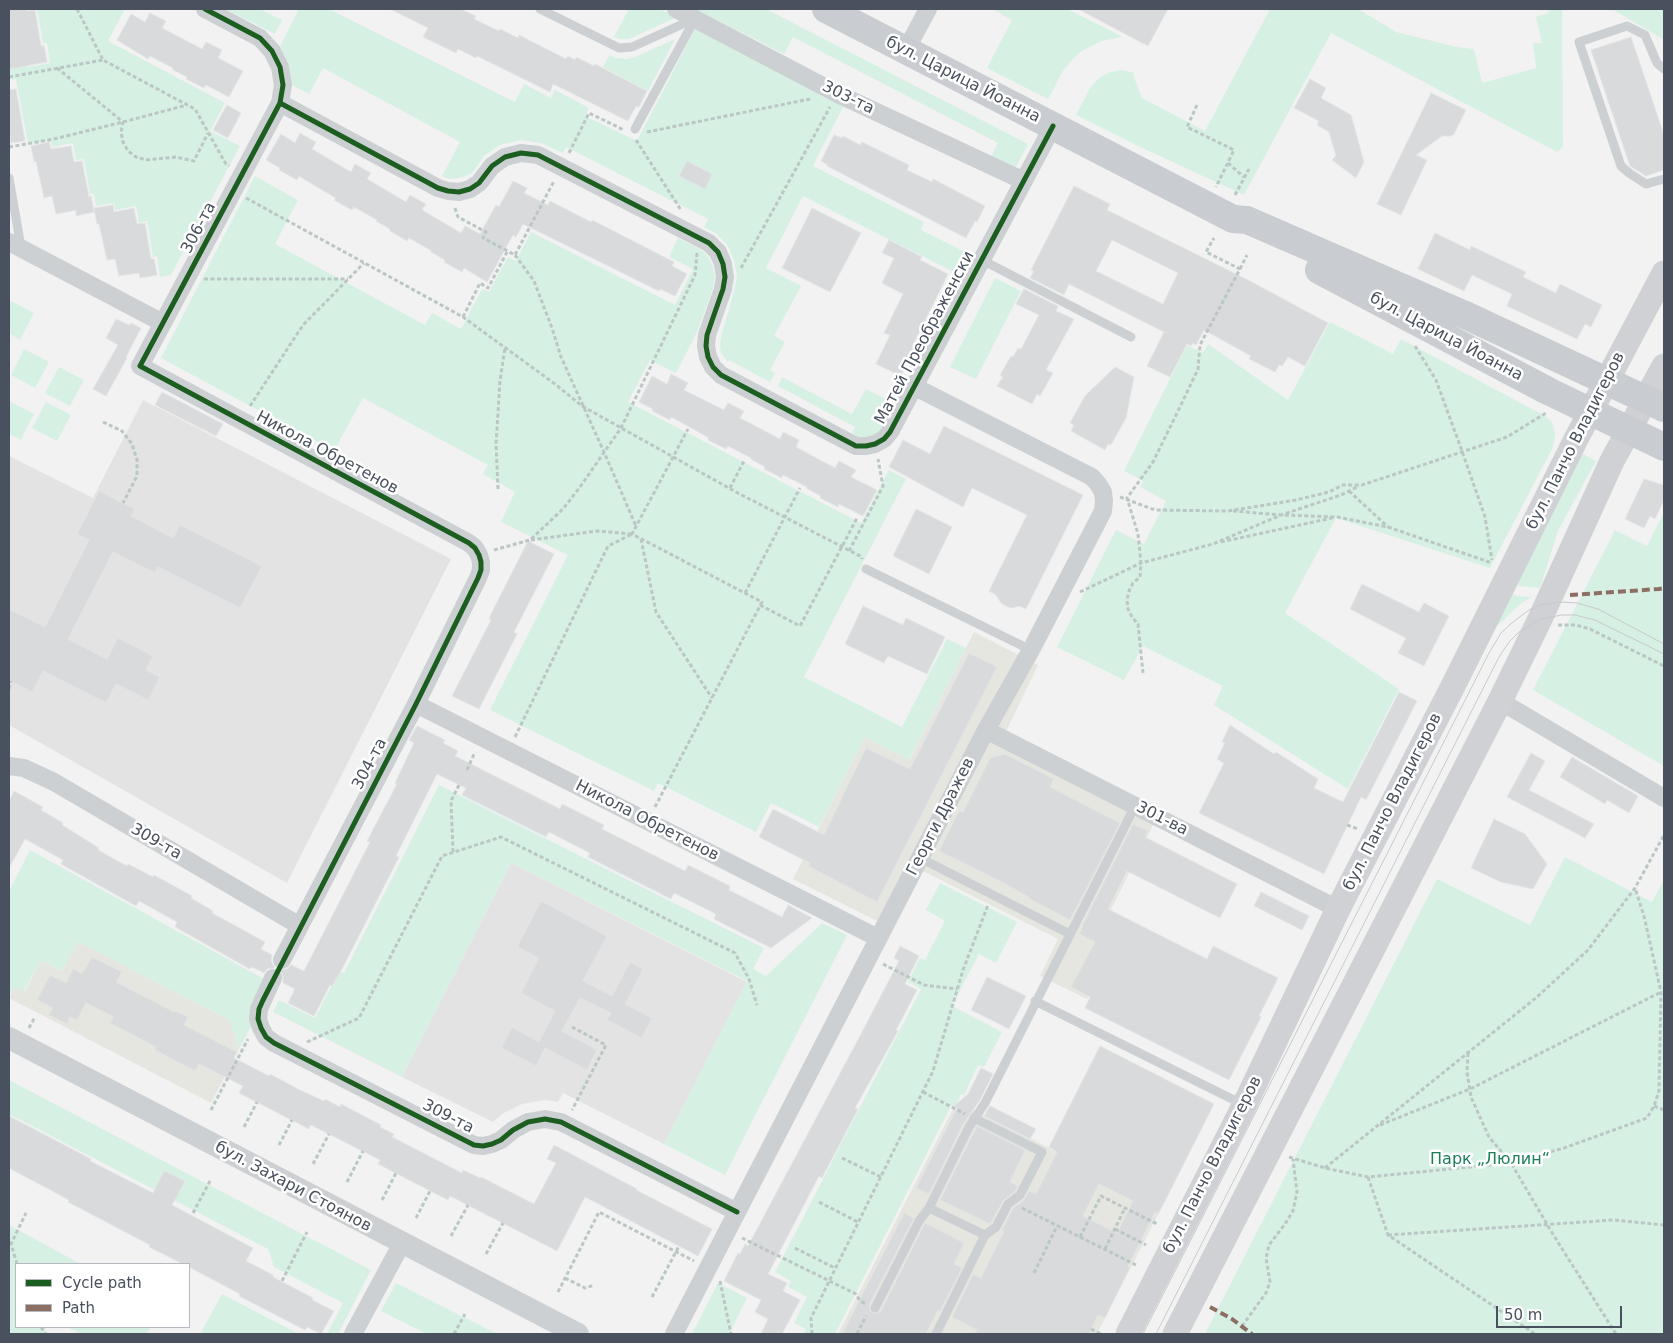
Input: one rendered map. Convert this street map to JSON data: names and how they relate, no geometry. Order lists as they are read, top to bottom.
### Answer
{
  "streets": {
    "main road": ["бул. Царица Йоанна", "бул. Панчо Владигеров"],
    "street": [
      "303-та",
      "306-та",
      "Матей Преображенски",
      "Никола Обретенов",
      "304-та",
      "Георги Дражев",
      "301-ва",
      "309-та",
      "бул. Захари Стоянов"
    ]
  },
  "crossings": [
    ["бул. Царица Йоанна", "Матей Преображенски"],
    ["бул. Царица Йоанна", "бул. Панчо Владигеров"],
    ["303-та", "Матей Преображенски"],
    ["306-та", "Никола Обретенов"],
    ["бул. Панчо Владигеров", "301-ва"],
    ["Никола Обретенов", "304-та"],
    ["Никола Обретенов", "Георги Дражев"],
    ["304-та", "309-та"],
    ["Георги Дражев", "301-ва"],
    ["Георги Дражев", "309-та"]
  ],
  "parks": ["Парк „Люлин“"],
  "legend": ["Cycle path", "Path"],
  "scale_bar": "50 m"
}
